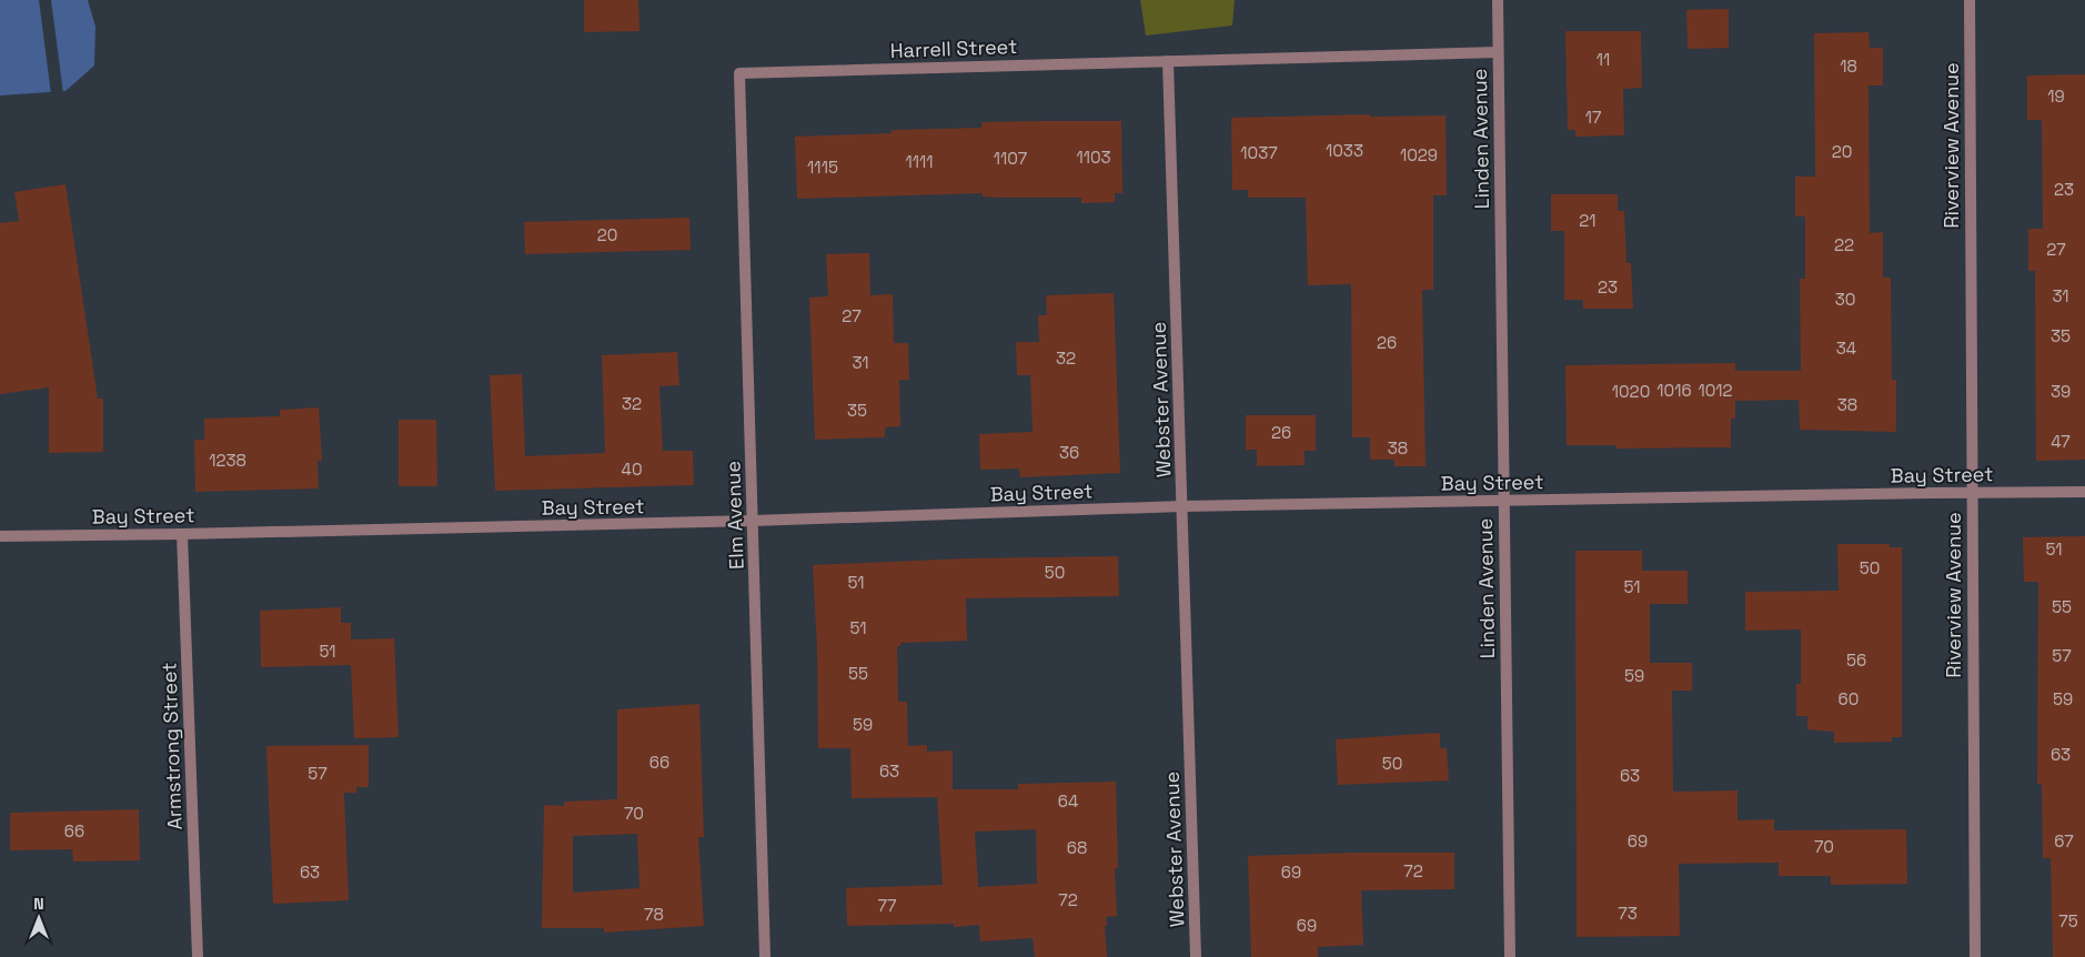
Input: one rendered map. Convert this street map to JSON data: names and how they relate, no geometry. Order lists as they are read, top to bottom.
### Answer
{
  "streets": {
    "street": [
      "Harrell Street",
      "Linden Avenue",
      "Riverview Avenue",
      "Webster Avenue",
      "Bay Street",
      "Elm Avenue",
      "Armstrong Street"
    ]
  },
  "crossings": [
    ["Harrell Street", "Webster Avenue"],
    ["Harrell Street", "Elm Avenue"],
    ["Linden Avenue", "Bay Street"],
    ["Riverview Avenue", "Bay Street"],
    ["Webster Avenue", "Bay Street"],
    ["Bay Street", "Elm Avenue"],
    ["Bay Street", "Armstrong Street"]
  ],
  "house_numbers": [
    "11",
    "18",
    "19",
    "17",
    "1033",
    "20",
    "1037",
    "1029",
    "1103",
    "1107",
    "1111",
    "1115",
    "23",
    "21",
    "20",
    "22",
    "27",
    "23",
    "31",
    "30",
    "27",
    "35",
    "26",
    "34",
    "32",
    "31",
    "1016",
    "1012",
    "1020",
    "39",
    "32",
    "38",
    "35",
    "26",
    "47",
    "38",
    "36",
    "1238",
    "40",
    "51",
    "50",
    "50",
    "51",
    "51",
    "55",
    "51",
    "51",
    "57",
    "56",
    "55",
    "59",
    "60",
    "59",
    "59",
    "63",
    "66",
    "50",
    "63",
    "57",
    "63",
    "64",
    "70",
    "66",
    "69",
    "67",
    "70",
    "68",
    "72",
    "63",
    "69",
    "72",
    "77",
    "73",
    "78",
    "75",
    "69"
  ],
  "north": "top"
}
